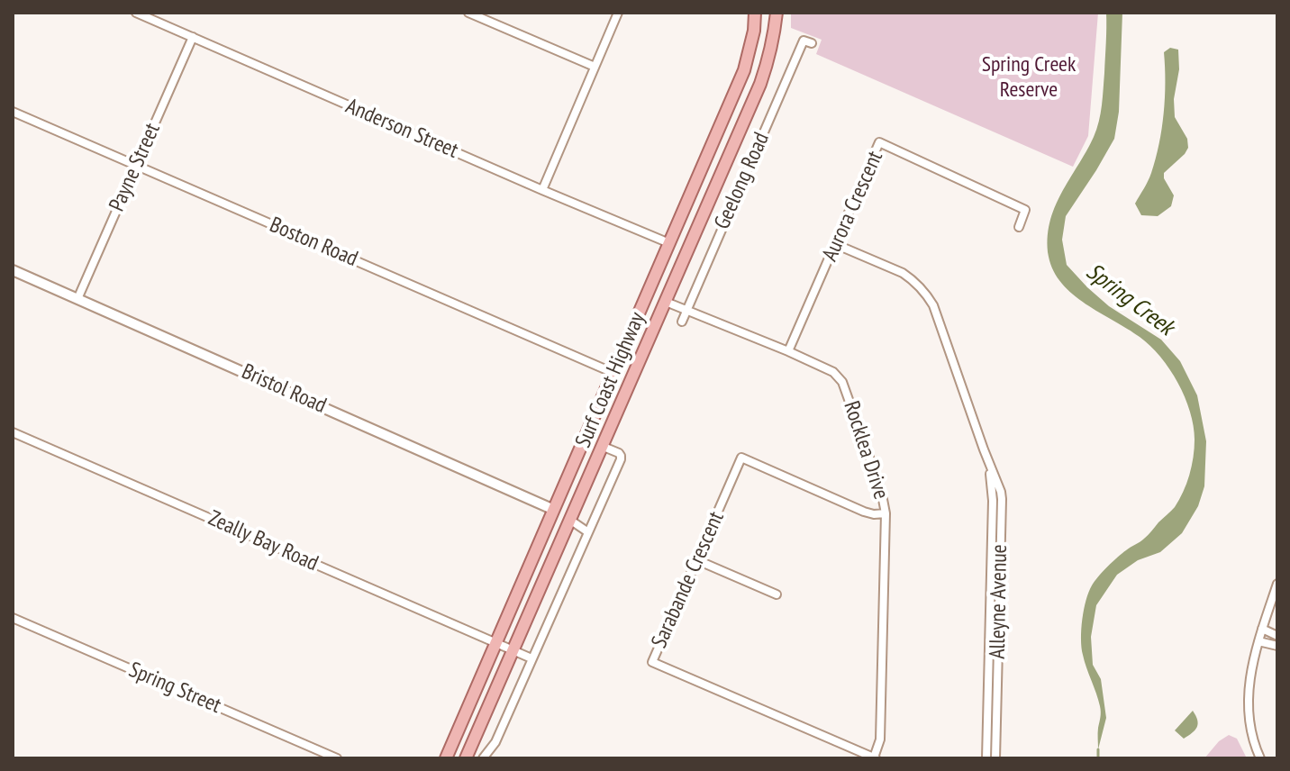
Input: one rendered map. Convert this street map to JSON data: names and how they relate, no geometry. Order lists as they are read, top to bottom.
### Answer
{
  "streets": {
    "main road": ["Surf Coast Highway"],
    "street": [
      "Anderson Street",
      "Payne Street",
      "Geelong Road",
      "Aurora Crescent",
      "Boston Road",
      "Bristol Road",
      "Rocklea Drive",
      "Zeally Bay Road",
      "Sarabande Crescent",
      "Alleyne Avenue",
      "Spring Street"
    ]
  },
  "crossings": [
    ["Anderson Street", "Payne Street"],
    ["Anderson Street", "Surf Coast Highway"],
    ["Payne Street", "Boston Road"],
    ["Payne Street", "Bristol Road"],
    ["Geelong Road", "Rocklea Drive"],
    ["Aurora Crescent", "Rocklea Drive"],
    ["Aurora Crescent", "Alleyne Avenue"],
    ["Boston Road", "Surf Coast Highway"],
    ["Surf Coast Highway", "Bristol Road"],
    ["Surf Coast Highway", "Rocklea Drive"],
    ["Surf Coast Highway", "Zeally Bay Road"],
    ["Rocklea Drive", "Sarabande Crescent"]
  ],
  "water": ["Spring Creek"],
  "parks": ["Spring Creek Reserve"]
}
